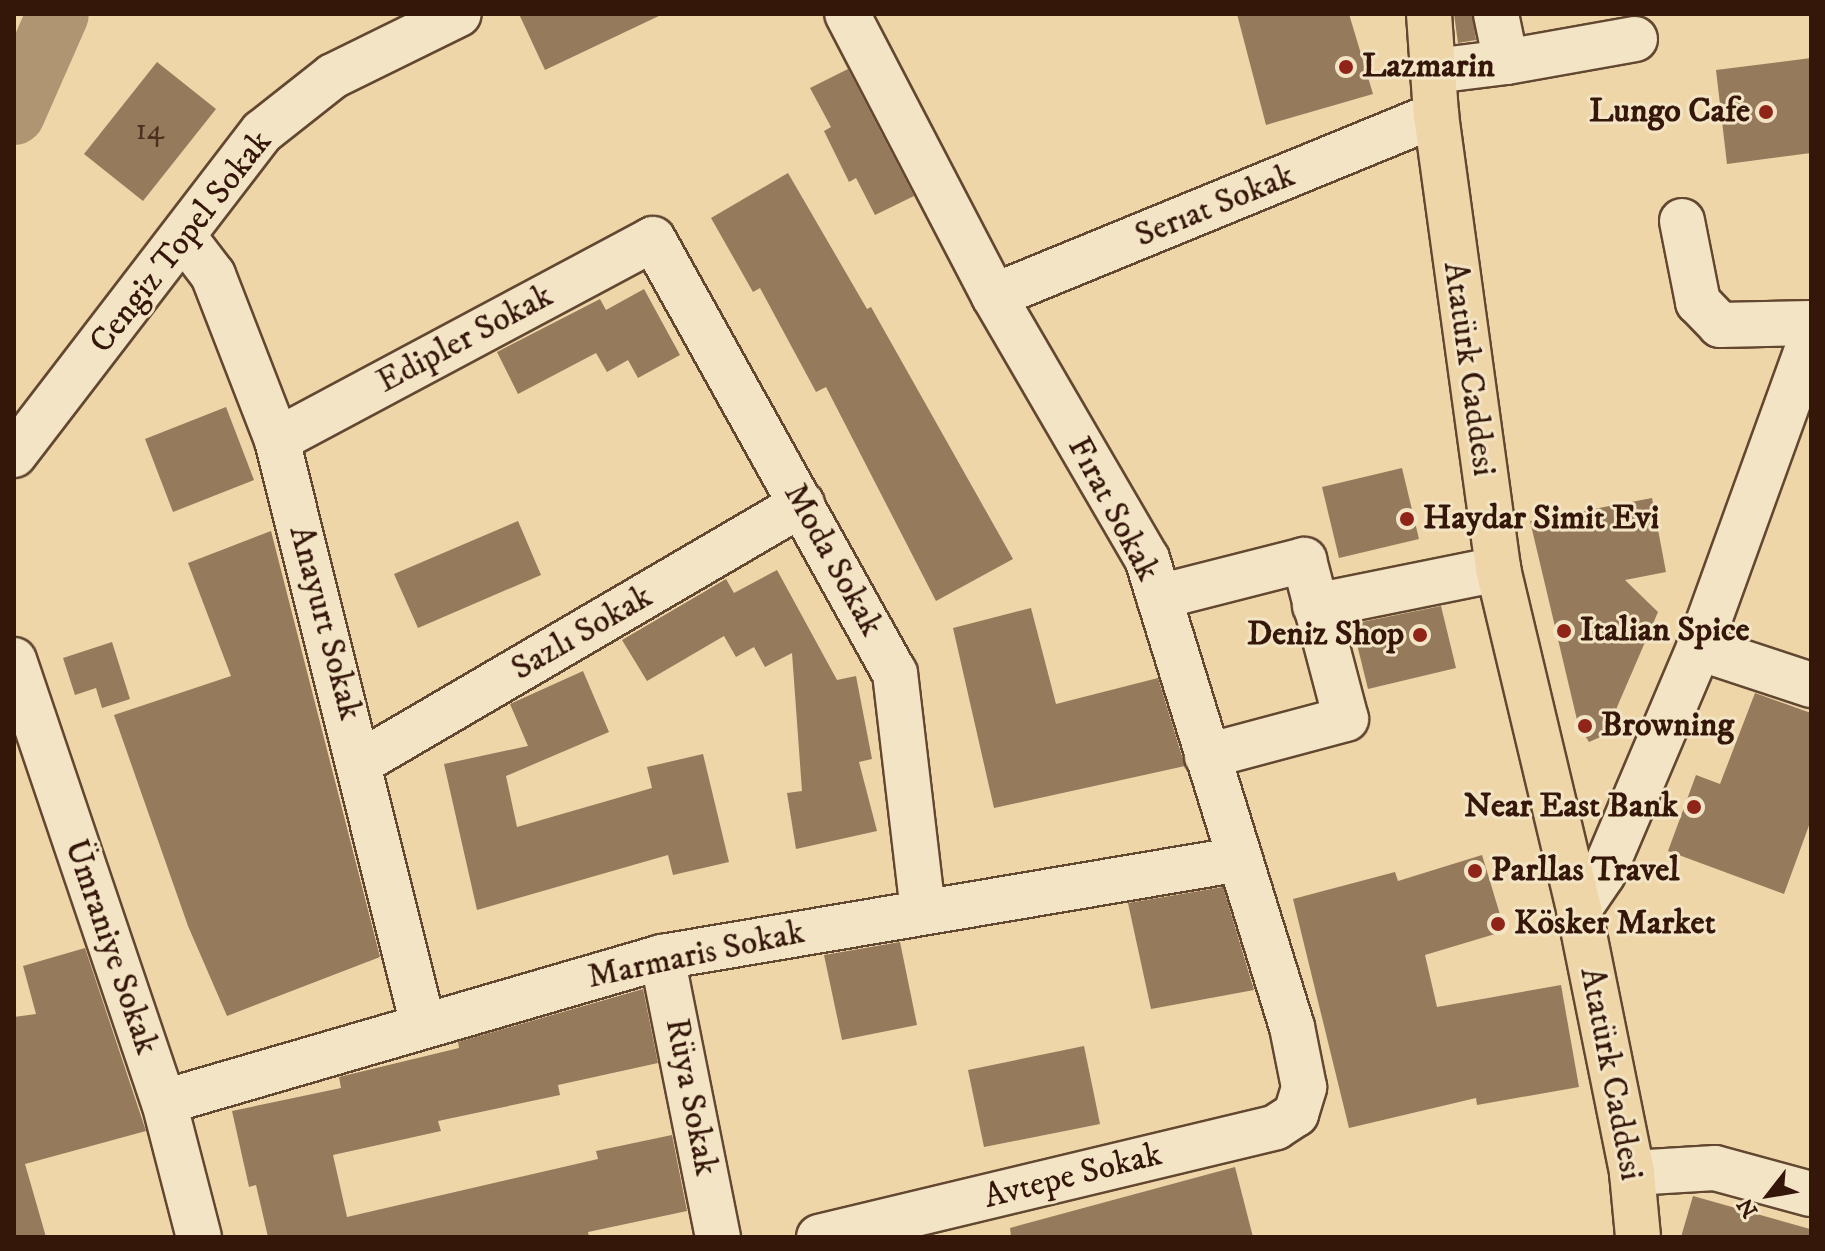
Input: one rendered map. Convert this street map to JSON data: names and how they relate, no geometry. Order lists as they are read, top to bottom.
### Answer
{
  "streets": {
    "main road": ["Atatürk Caddesi"],
    "street": [
      "Serıat Sokak",
      "Cengiz Topel Sokak",
      "Edipler Sokak",
      "Fırat Sokak",
      "Moda Sokak",
      "Anayurt Sokak",
      "Sazlı Sokak",
      "Ümraniye Sokak",
      "Marmaris Sokak",
      "Rüya Sokak",
      "Avtepe Sokak"
    ]
  },
  "crossings": [
    ["Serıat Sokak", "Atatürk Caddesi"],
    ["Serıat Sokak", "Fırat Sokak"],
    ["Cengiz Topel Sokak", "Anayurt Sokak"],
    ["Edipler Sokak", "Moda Sokak"],
    ["Edipler Sokak", "Anayurt Sokak"],
    ["Fırat Sokak", "Marmaris Sokak"],
    ["Fırat Sokak", "Avtepe Sokak"],
    ["Moda Sokak", "Sazlı Sokak"],
    ["Moda Sokak", "Marmaris Sokak"],
    ["Anayurt Sokak", "Sazlı Sokak"],
    ["Anayurt Sokak", "Marmaris Sokak"],
    ["Ümraniye Sokak", "Marmaris Sokak"],
    ["Marmaris Sokak", "Rüya Sokak"]
  ],
  "places": [
    "Lazmarin",
    "Lungo Cafe",
    "Haydar Simit Evi",
    "Italian Spice",
    "Deniz Shop",
    "Browning",
    "Near East Bank",
    "Parllas Travel",
    "Kösker Market"
  ],
  "house_numbers": ["14"],
  "north": "bottom left"
}
